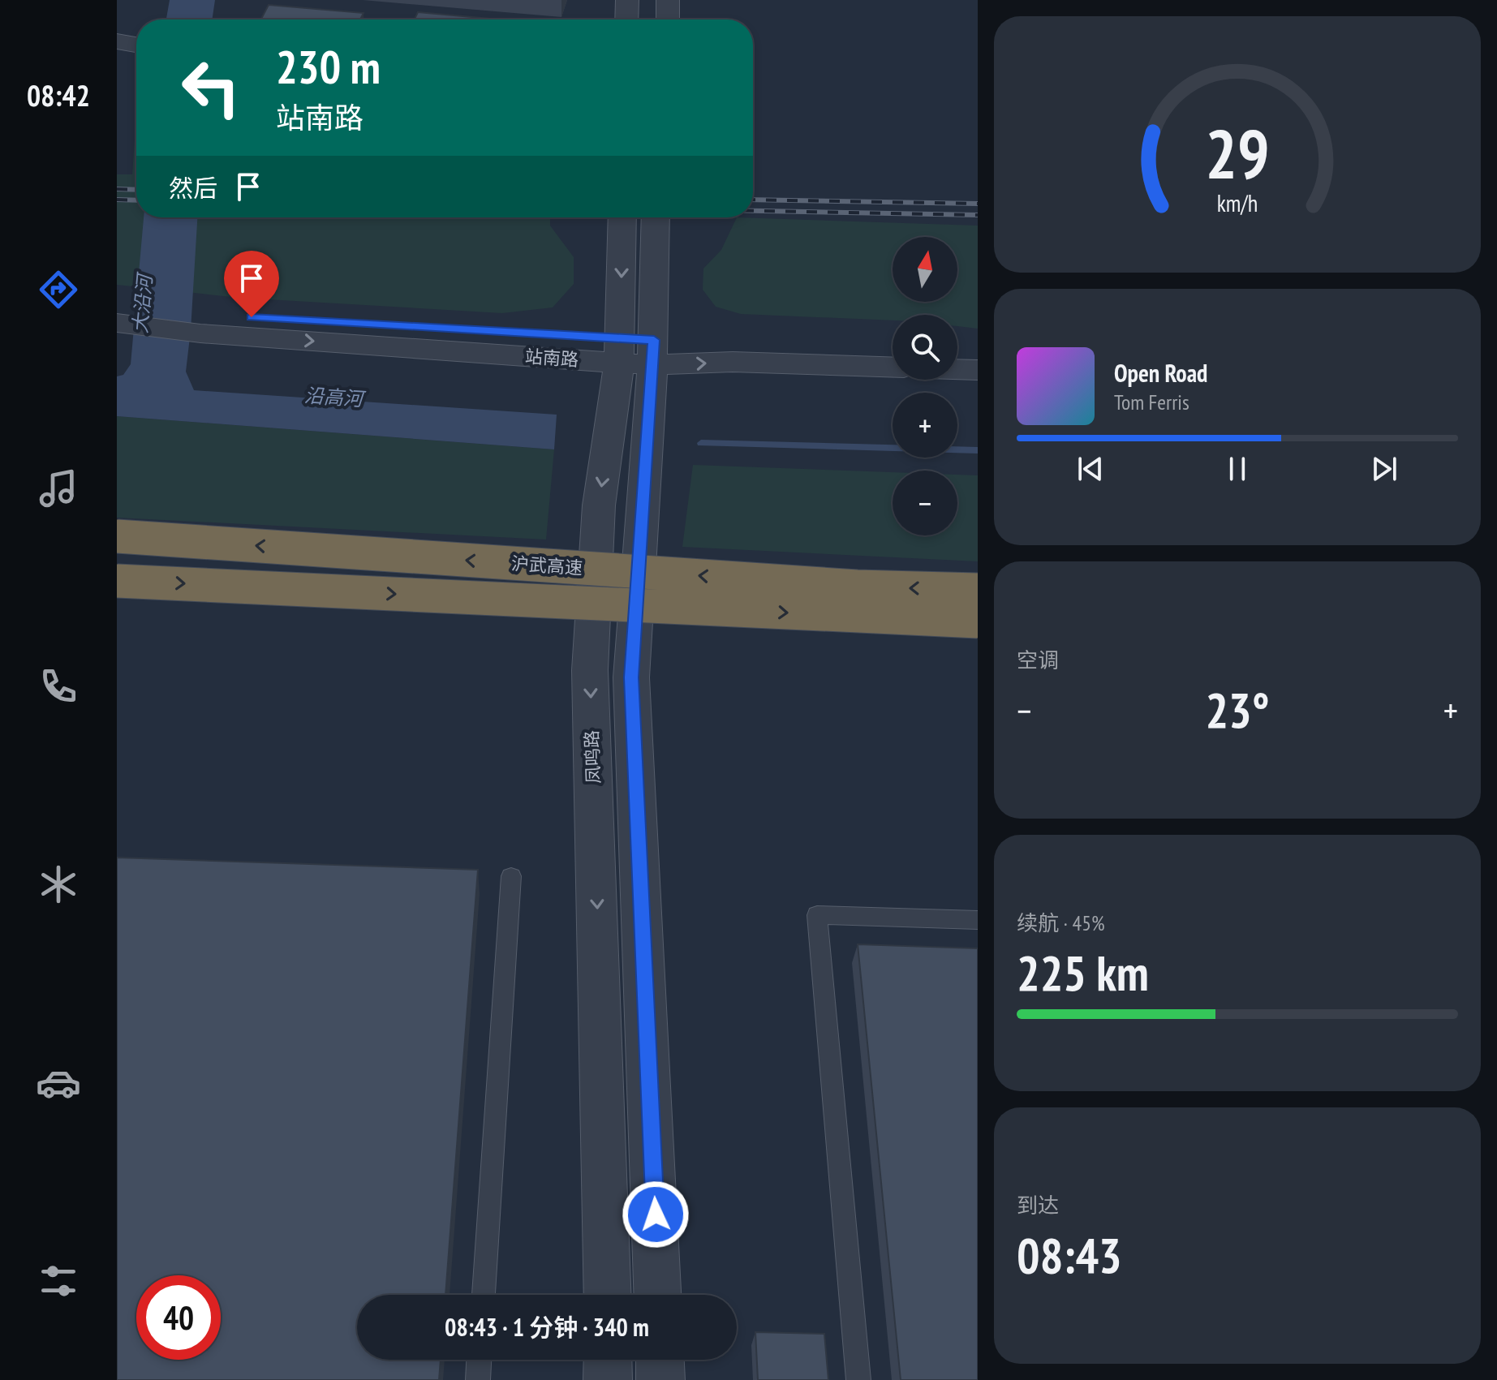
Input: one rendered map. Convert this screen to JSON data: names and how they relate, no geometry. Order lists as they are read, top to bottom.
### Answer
{
  "streets": {
    "highway": ["沪武高速"],
    "street": ["站南路", "凤鸣路"]
  },
  "crossings": [
    ["站南路", "凤鸣路"]
  ],
  "water": ["大沿河", "沿高河"],
  "north": "top",
  "page": {
    "tabs": "08:42",
    "turn": ["230 m", "站南路"],
    "then": "然后",
    "map_buttons": ["+", "−"],
    "song": ["Open Road", "Tom Ferris"],
    "tile": [
      "空调",
      ["续航 · 45%", "225 km"],
      ["到达", "08:43"]
    ],
    "heat": ["−", "23°", "+"],
    "limit": "40",
    "trip": "08:43 · 1 分钟 · 340 m",
    "gauge": ["29", "km/h"]
  }
}
